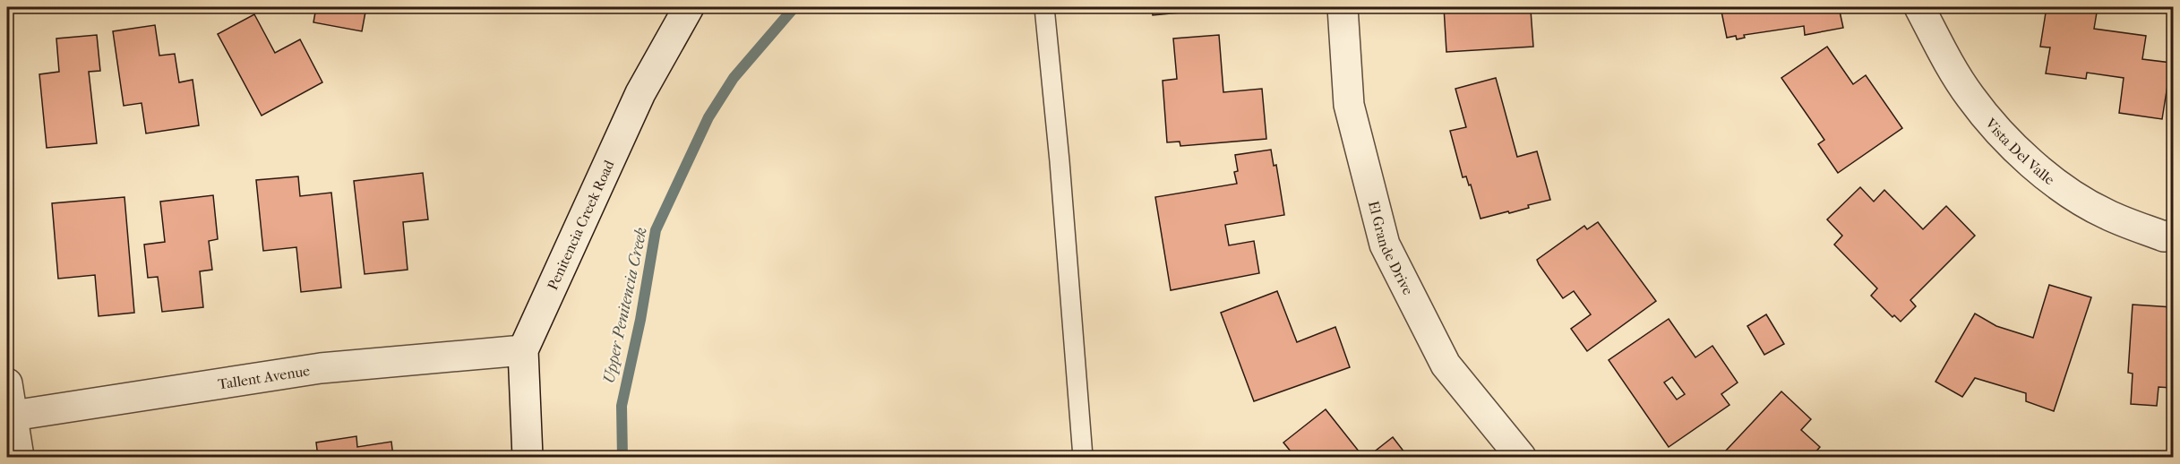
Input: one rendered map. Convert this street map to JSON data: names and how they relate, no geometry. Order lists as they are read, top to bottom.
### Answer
{
  "streets": {
    "street": [
      "Vista Del Valle",
      "Penitencia Creek Road",
      "El Grande Drive",
      "Tallent Avenue"
    ]
  },
  "crossings": [
    ["Penitencia Creek Road", "Tallent Avenue"]
  ],
  "water": ["Upper Penitencia Creek"]
}
